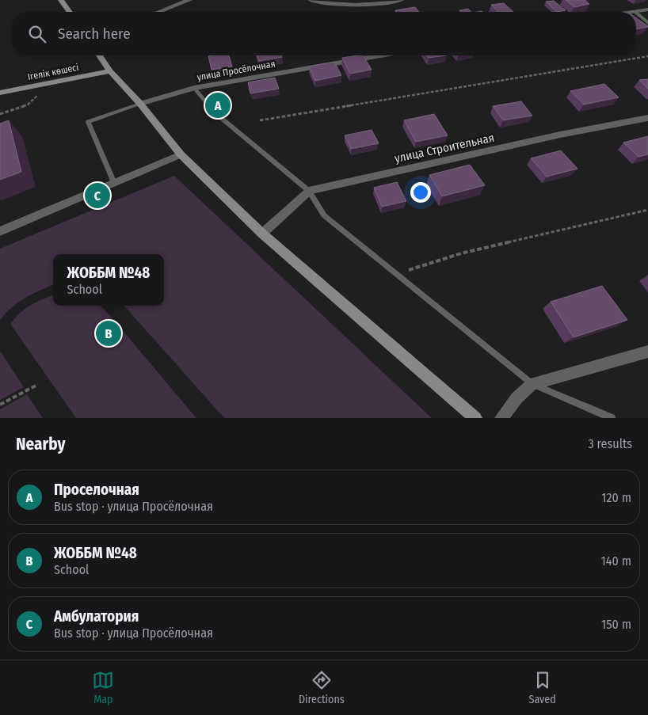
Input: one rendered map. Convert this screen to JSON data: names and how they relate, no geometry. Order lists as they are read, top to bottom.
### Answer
{
  "streets": {
    "main road": ["Ігелік көшесі"],
    "street": ["улица Просёлочная", "улица Строительная"]
  },
  "page": {
    "search": "Search here",
    "pins": ["A", "C", "B"],
    "popup": ["ЖОББМ №48", "School"],
    "heading": ["Nearby", "3 results"],
    "list": [
      {
        "mark": "A",
        "name": "Проселочная",
        "note": "Bus stop · улица Просёлочная",
        "value": "120 m"
      },
      {
        "mark": "B",
        "name": "ЖОББМ №48",
        "note": "School",
        "value": "140 m"
      },
      {
        "mark": "C",
        "name": "Амбулатория",
        "note": "Bus stop · улица Просёлочная",
        "value": "150 m"
      }
    ],
    "nav": ["Map", "Directions", "Saved"]
  }
}
